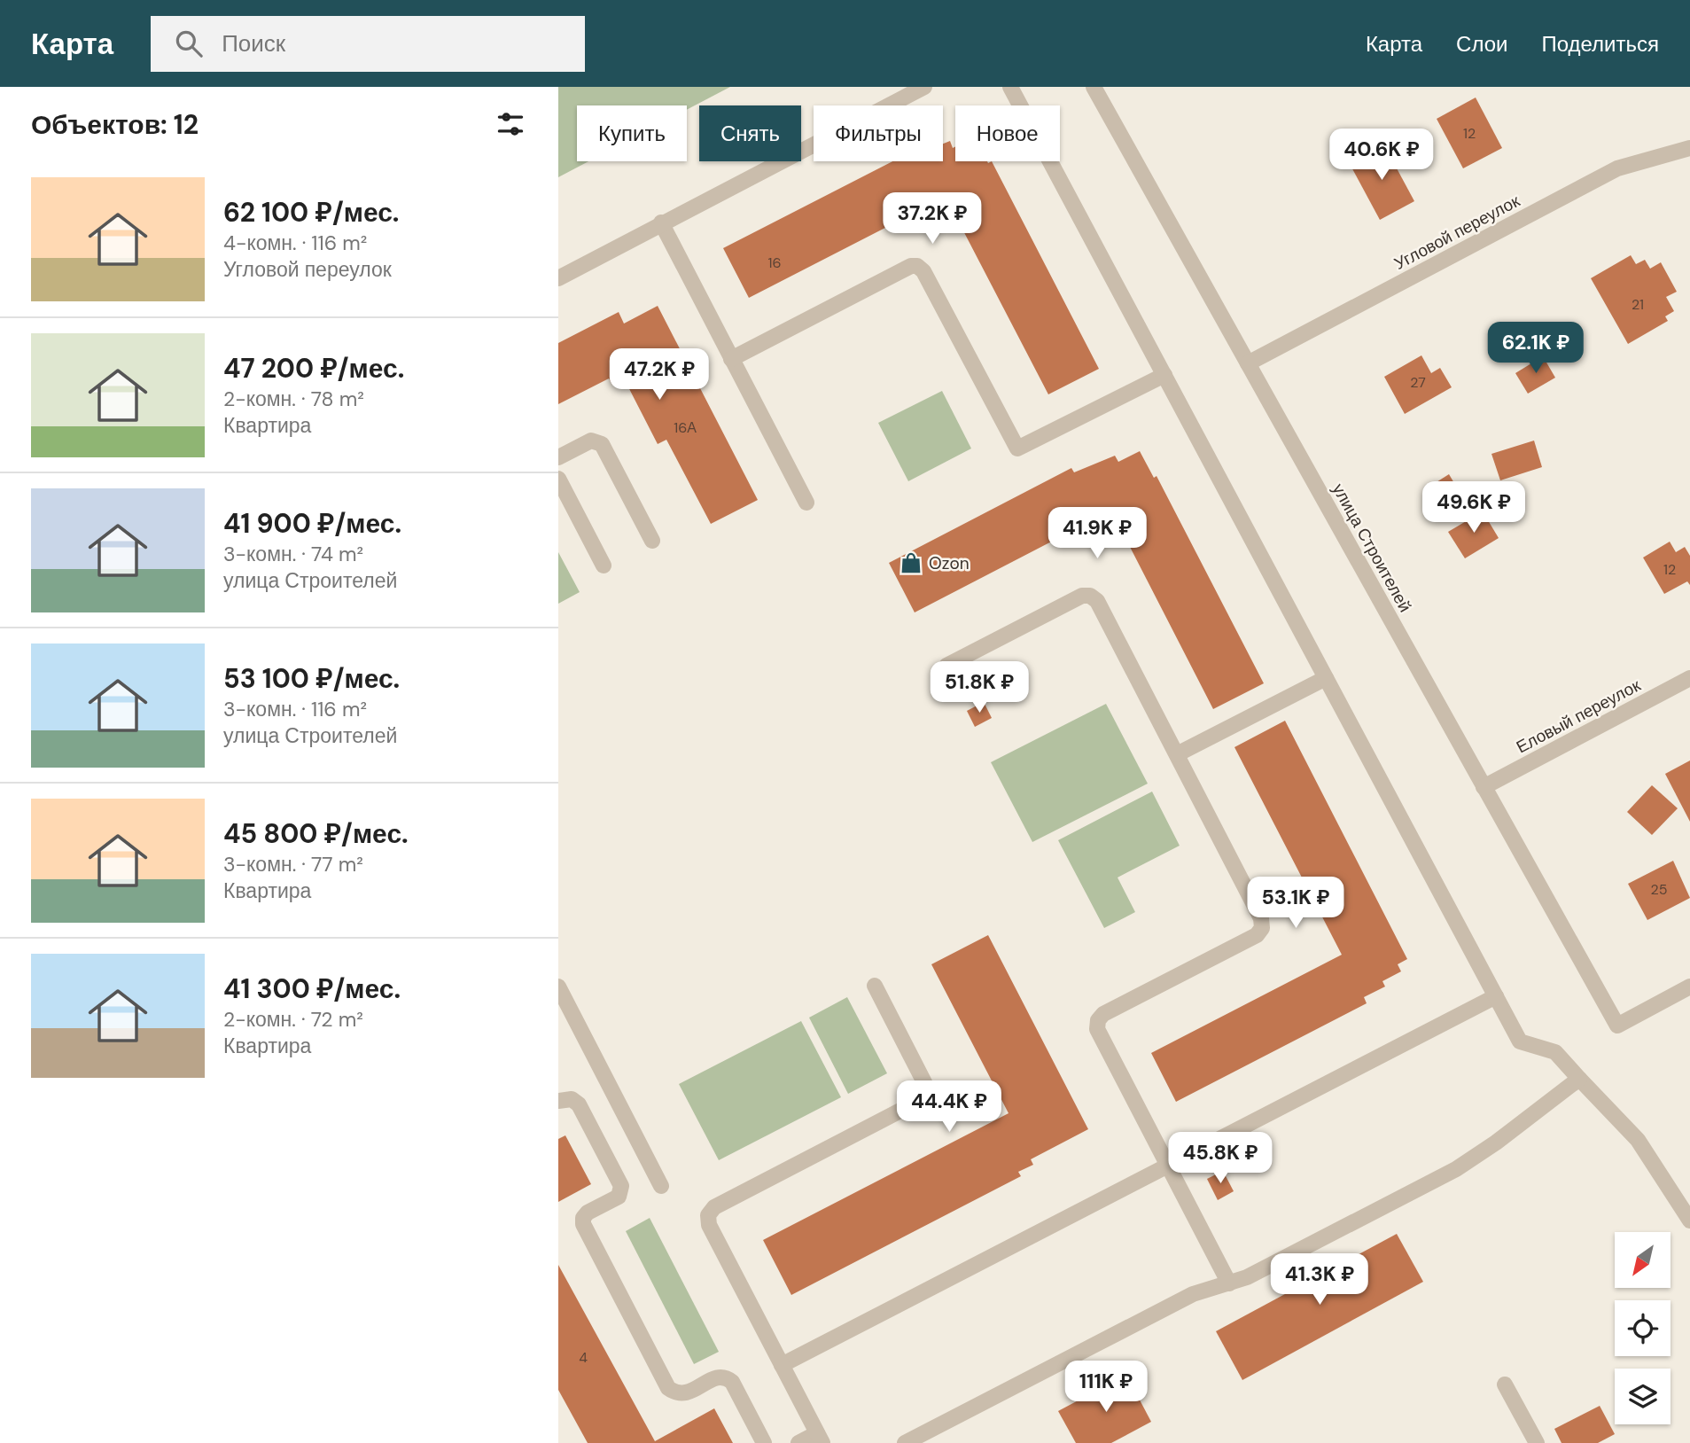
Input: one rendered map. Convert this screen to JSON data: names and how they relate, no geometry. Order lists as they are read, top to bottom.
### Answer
{
  "streets": {
    "street": ["Угловой переулок", "улица Строителей", "Еловый переулок"]
  },
  "crossings": [
    ["Угловой переулок", "улица Строителей"],
    ["улица Строителей", "Еловый переулок"]
  ],
  "places": {
    "shop": ["Ozon"]
  },
  "house_numbers": [
    "12",
    "16",
    "21",
    "27",
    "16А",
    "12",
    "25",
    "4"
  ],
  "north": "bottom left",
  "page": {
    "header": "Карта",
    "search": "Поиск",
    "nav": ["Карта", "Слои", "Поделиться"],
    "heading": "Объектов: 12",
    "chip": [
      "Купить",
      "Снять",
      "Фильтры",
      "Новое"
    ],
    "price": [
      "40.6K ₽",
      "37.2K ₽",
      "62.1K ₽",
      "47.2K ₽",
      "49.6K ₽",
      "41.9K ₽",
      "51.8K ₽",
      "53.1K ₽",
      "44.4K ₽",
      "45.8K ₽",
      "41.3K ₽",
      "111K ₽"
    ],
    "list": [
      {
        "name": "62 100 ₽/мес.",
        "note": "4-комн. · 116 m² · Угловой переулок"
      },
      {
        "name": "47 200 ₽/мес.",
        "note": "2-комн. · 78 m² · Квартира"
      },
      {
        "name": "41 900 ₽/мес.",
        "note": "3-комн. · 74 m² · улица Строителей"
      },
      {
        "name": "53 100 ₽/мес.",
        "note": "3-комн. · 116 m² · улица Строителей"
      },
      {
        "name": "45 800 ₽/мес.",
        "note": "3-комн. · 77 m² · Квартира"
      },
      {
        "name": "41 300 ₽/мес.",
        "note": "2-комн. · 72 m² · Квартира"
      }
    ]
  }
}
